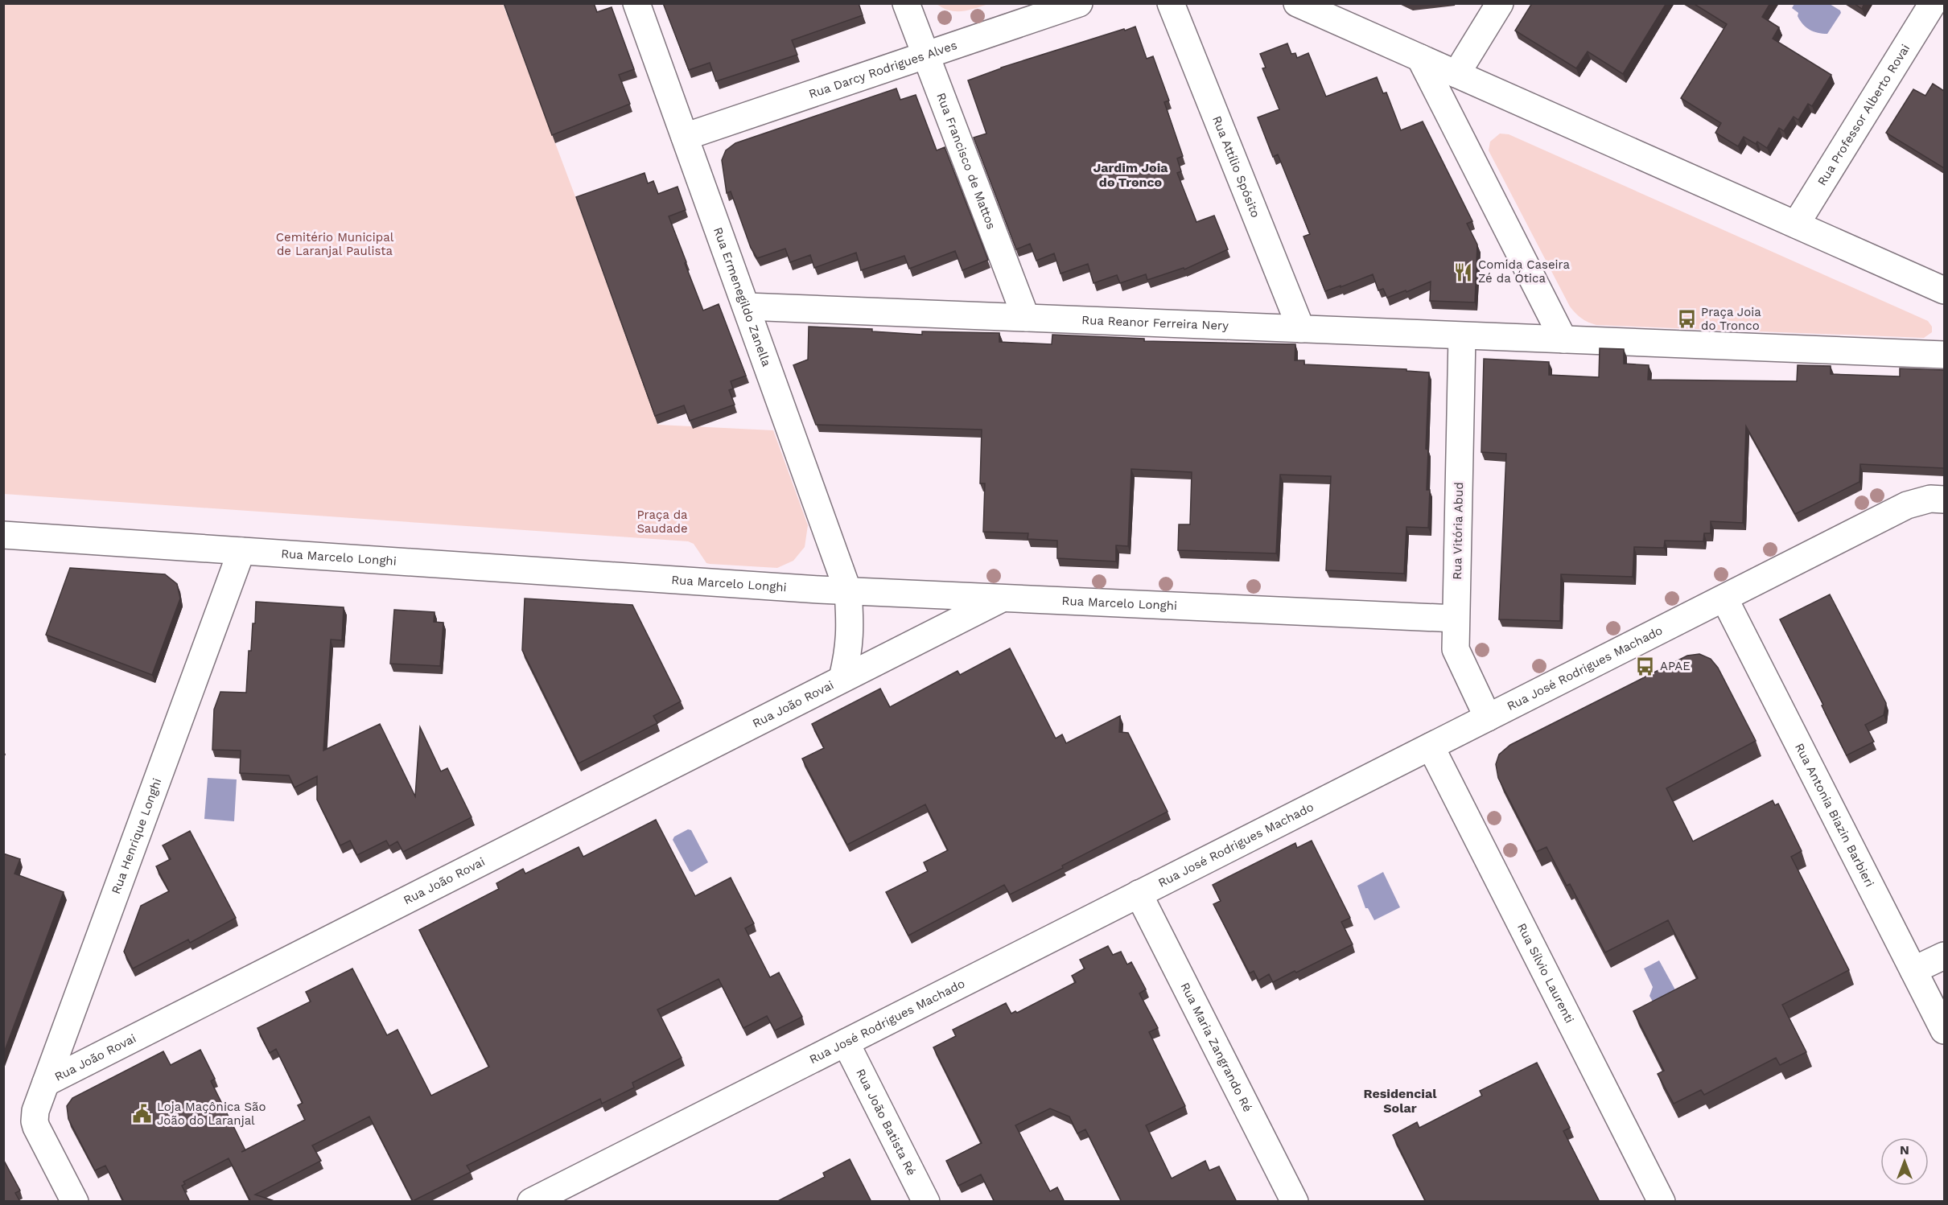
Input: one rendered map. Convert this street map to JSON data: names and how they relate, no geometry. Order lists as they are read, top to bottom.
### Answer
{
  "streets": {
    "street": [
      "Rua Darcy Rodrigues Alves",
      "Rua Professor Alberto Rovai",
      "Rua Francisco de Mattos",
      "Rua Attílio Spósito",
      "Rua Ermenegildo Zanella",
      "Rua Reanor Ferreira Nery",
      "Rua Vitória Abud",
      "Rua Marcelo Longhi",
      "Rua José Rodrigues Machado",
      "Rua João Rovai",
      "Rua Antonia Biazin Barbieri",
      "Rua Henrique Longhi",
      "Rua Sílvio Laurenti",
      "Rua Maria Zangrando Ré",
      "Rua João Batista Ré"
    ]
  },
  "crossings": [
    ["Rua Darcy Rodrigues Alves", "Rua Francisco de Mattos"],
    ["Rua Darcy Rodrigues Alves", "Rua Ermenegildo Zanella"],
    ["Rua Francisco de Mattos", "Rua Reanor Ferreira Nery"],
    ["Rua Attílio Spósito", "Rua Reanor Ferreira Nery"],
    ["Rua Ermenegildo Zanella", "Rua Reanor Ferreira Nery"],
    ["Rua Ermenegildo Zanella", "Rua Marcelo Longhi"],
    ["Rua Ermenegildo Zanella", "Rua João Rovai"],
    ["Rua Reanor Ferreira Nery", "Rua Vitória Abud"],
    ["Rua Vitória Abud", "Rua Marcelo Longhi"],
    ["Rua Vitória Abud", "Rua José Rodrigues Machado"],
    ["Rua Marcelo Longhi", "Rua João Rovai"],
    ["Rua Marcelo Longhi", "Rua Henrique Longhi"],
    ["Rua José Rodrigues Machado", "Rua Antonia Biazin Barbieri"],
    ["Rua José Rodrigues Machado", "Rua Sílvio Laurenti"],
    ["Rua José Rodrigues Machado", "Rua Maria Zangrando Ré"],
    ["Rua José Rodrigues Machado", "Rua João Batista Ré"],
    ["Rua João Rovai", "Rua Henrique Longhi"]
  ],
  "districts": ["Jardim Joia do Tronco", "Residencial Solar"],
  "parks": ["Cemitério Municipal de Laranjal Paulista", "Praça da Saudade"],
  "places": {
    "restaurant": ["Comida Caseira Zé da Ótica"],
    "bus stop": ["Praça Joia do Tronco", "APAE"],
    "public building": ["Loja Maçônica São João do Laranjal"]
  },
  "north": "top"
}
